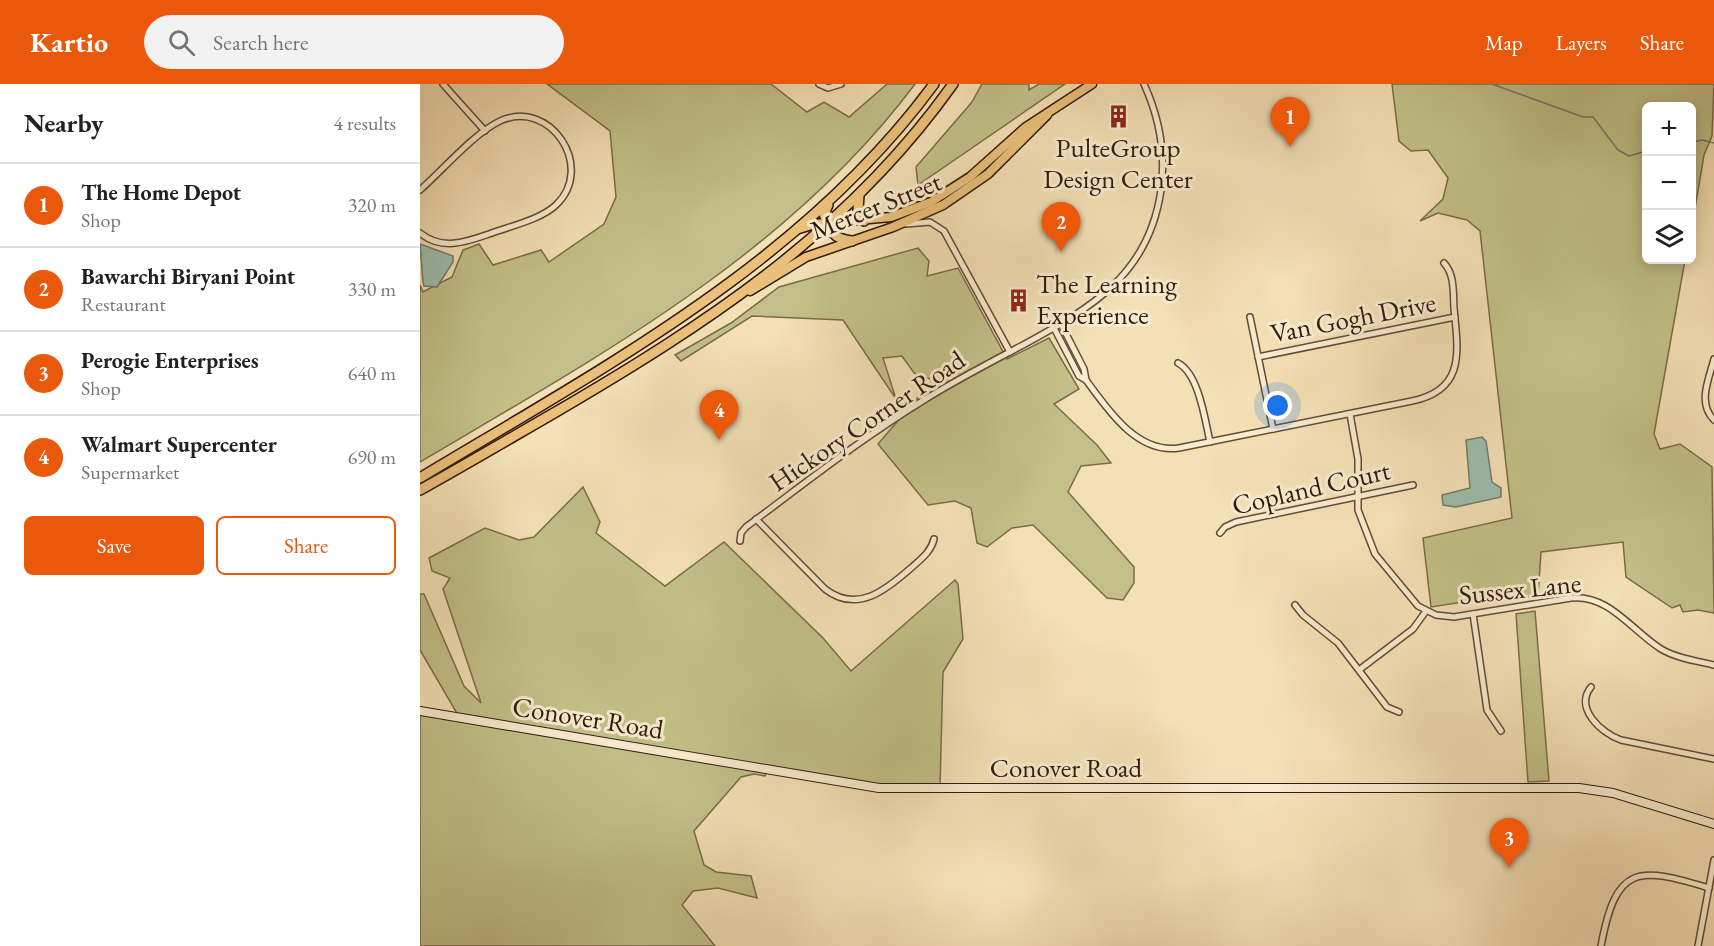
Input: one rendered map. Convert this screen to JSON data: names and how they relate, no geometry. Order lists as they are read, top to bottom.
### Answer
{
  "streets": {
    "main road": ["Mercer Street"],
    "street": [
      "Van Gogh Drive",
      "Hickory Corner Road",
      "Copland Court",
      "Sussex Lane",
      "Conover Road"
    ]
  },
  "crossings": [
    ["Copland Court", "Sussex Lane"]
  ],
  "places": {
    "building": ["PulteGroup Design Center", "The Learning Experience"]
  },
  "page": {
    "header": "Kartio",
    "search": "Search here",
    "nav": ["Map", "Layers", "Share"],
    "heading": ["Nearby", "4 results"],
    "pins": [
      "1",
      "2",
      "4",
      "3"
    ],
    "map_buttons": ["+", "−"],
    "list": [
      {
        "mark": "1",
        "name": "The Home Depot",
        "note": "Shop",
        "value": "320 m"
      },
      {
        "mark": "2",
        "name": "Bawarchi Biryani Point",
        "note": "Restaurant",
        "value": "330 m"
      },
      {
        "mark": "3",
        "name": "Perogie Enterprises",
        "note": "Shop",
        "value": "640 m"
      },
      {
        "mark": "4",
        "name": "Walmart Supercenter",
        "note": "Supermarket",
        "value": "690 m"
      }
    ],
    "buttons": ["Save", "Share"]
  }
}
